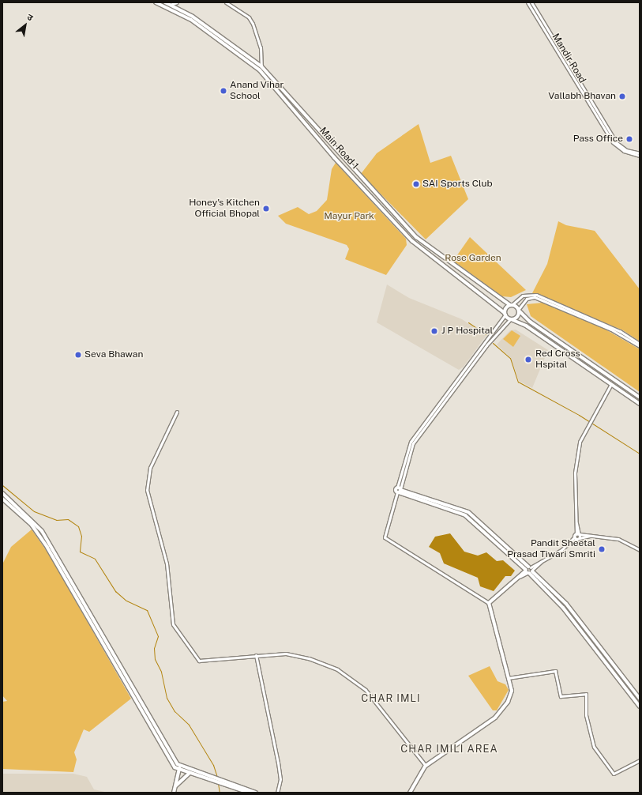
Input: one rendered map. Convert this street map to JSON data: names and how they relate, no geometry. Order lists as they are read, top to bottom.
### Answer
{
  "streets": {
    "main road": ["Main Road 1"],
    "street": ["Mandir Road"]
  },
  "districts": ["CHAR IMLI", "CHAR IMILI AREA"],
  "parks": ["Mayur Park", "Rose Garden"],
  "places": [
    "Anand Vihar School",
    "Vallabh Bhavan",
    "Pass Office",
    "SAI Sports Club",
    "Honey's Kitchen Official Bhopal",
    "J P Hospital",
    "Seva Bhawan",
    "Red Cross Hspital",
    "Pandit Sheetal Prasad Tiwari Smriti"
  ],
  "north": "top right"
}
